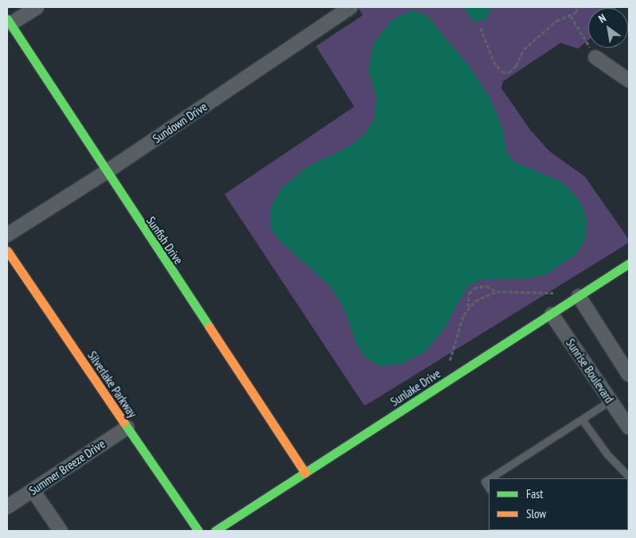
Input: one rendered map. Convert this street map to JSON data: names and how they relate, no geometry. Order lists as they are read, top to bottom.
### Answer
{
  "streets": {
    "street": [
      "Sundown Drive",
      "Sunfish Drive",
      "Sunrise Boulevard",
      "Silverlake Parkway",
      "Sunlake Drive",
      "Summer Breeze Drive"
    ]
  },
  "crossings": [
    ["Sundown Drive", "Sunfish Drive"],
    ["Sunfish Drive", "Sunlake Drive"],
    ["Sunrise Boulevard", "Sunlake Drive"],
    ["Silverlake Parkway", "Summer Breeze Drive"]
  ],
  "legend": ["Fast", "Slow"],
  "north": "top left"
}
